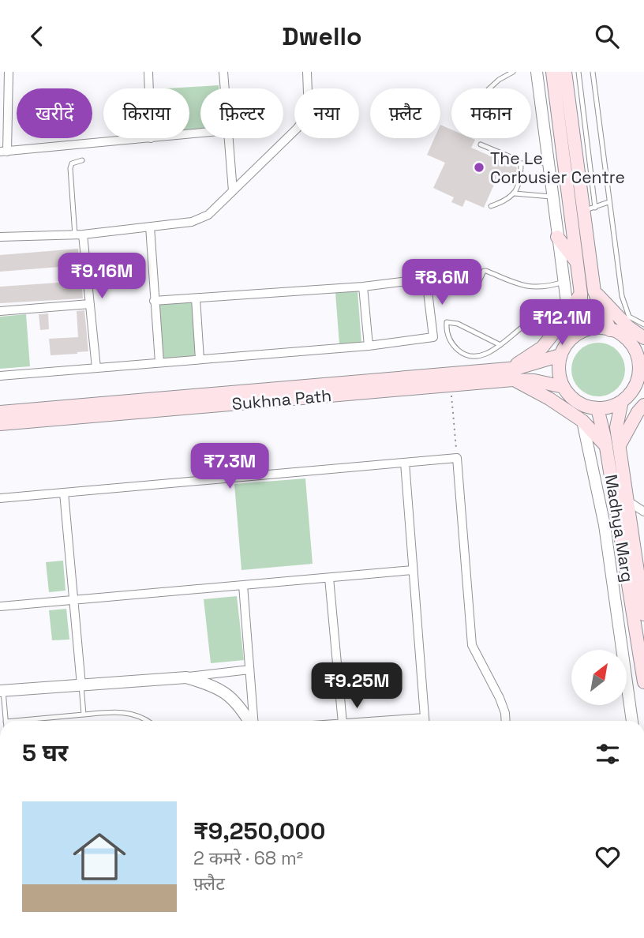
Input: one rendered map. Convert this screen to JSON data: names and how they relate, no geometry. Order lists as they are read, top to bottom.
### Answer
{
  "streets": {
    "main road": ["Sukhna Path", "Madhya Marg"]
  },
  "crossings": [
    ["Sukhna Path", "Madhya Marg"]
  ],
  "places": ["The Le Corbusier Centre"],
  "north": "top right",
  "page": {
    "header": "Dwello",
    "chip": [
      "खरीदें",
      "किराया",
      "फ़िल्टर",
      "नया",
      "फ़्लैट",
      "मकान"
    ],
    "price": [
      "₹9.16M",
      "₹8.6M",
      "₹12.1M",
      "₹7.3M",
      "₹9.25M"
    ],
    "heading": "5 घर",
    "list": [
      {
        "name": "₹9,250,000",
        "note": "2 कमरे · 68 m² · फ़्लैट"
      }
    ]
  }
}
